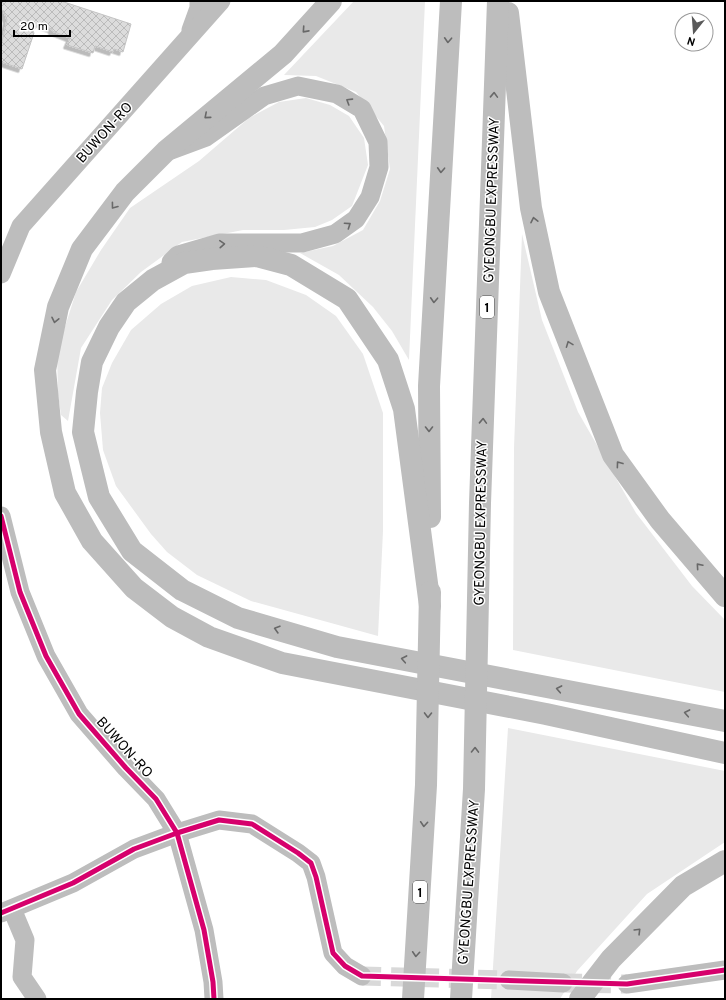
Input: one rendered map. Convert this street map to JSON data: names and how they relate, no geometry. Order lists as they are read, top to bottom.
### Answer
{
  "streets": {
    "highway": ["GYEONGBU EXPRESSWAY", "1"],
    "street": ["BUWON-RO"]
  },
  "scale_bar": "20 m",
  "north": "bottom"
}
